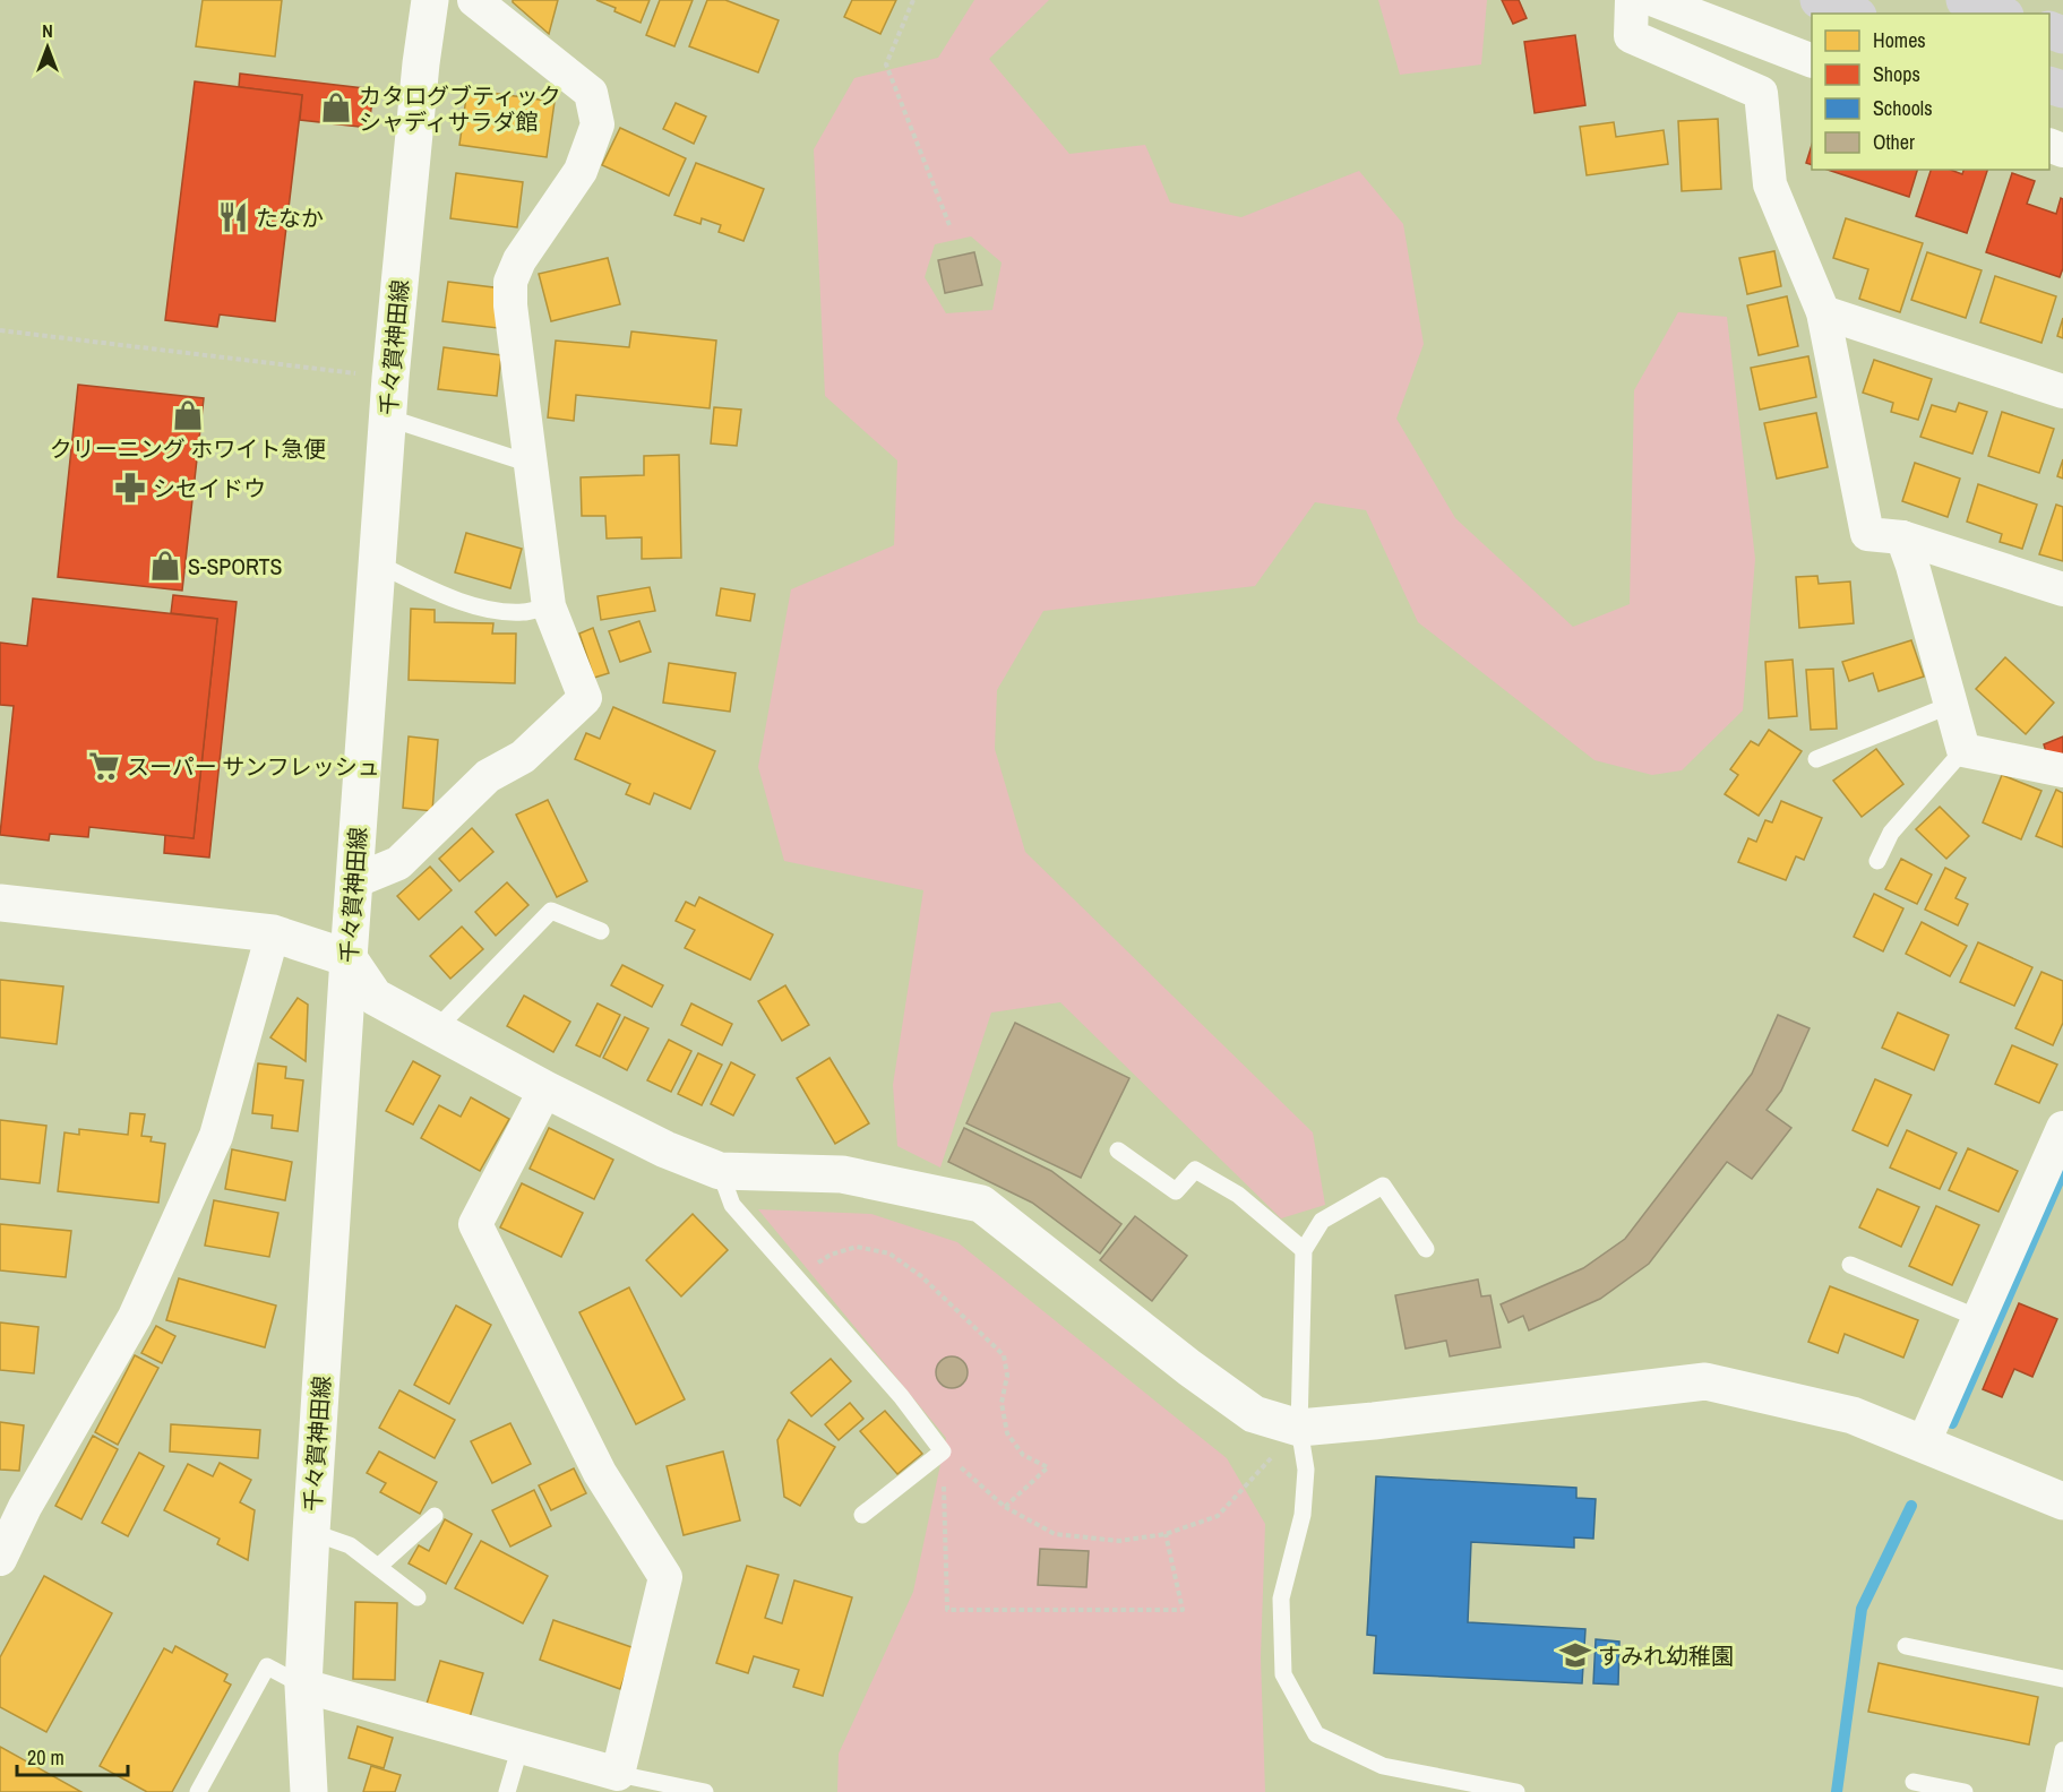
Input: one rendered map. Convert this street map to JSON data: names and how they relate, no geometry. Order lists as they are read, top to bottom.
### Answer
{
  "streets": {
    "street": ["千々賀神田線"]
  },
  "places": {
    "shop": ["カタログブティック シャディサラダ館", "クリーニング ホワイト急便", "S-SPORTS"],
    "restaurant": ["たなか"],
    "pharmacy": ["シセイドウ"],
    "supermarket": ["スーパー サンフレッシュ"],
    "school or university": ["すみれ幼稚園"]
  },
  "legend": [
    "Homes",
    "Shops",
    "Schools",
    "Other"
  ],
  "scale_bar": "20 m",
  "north": "top"
}
